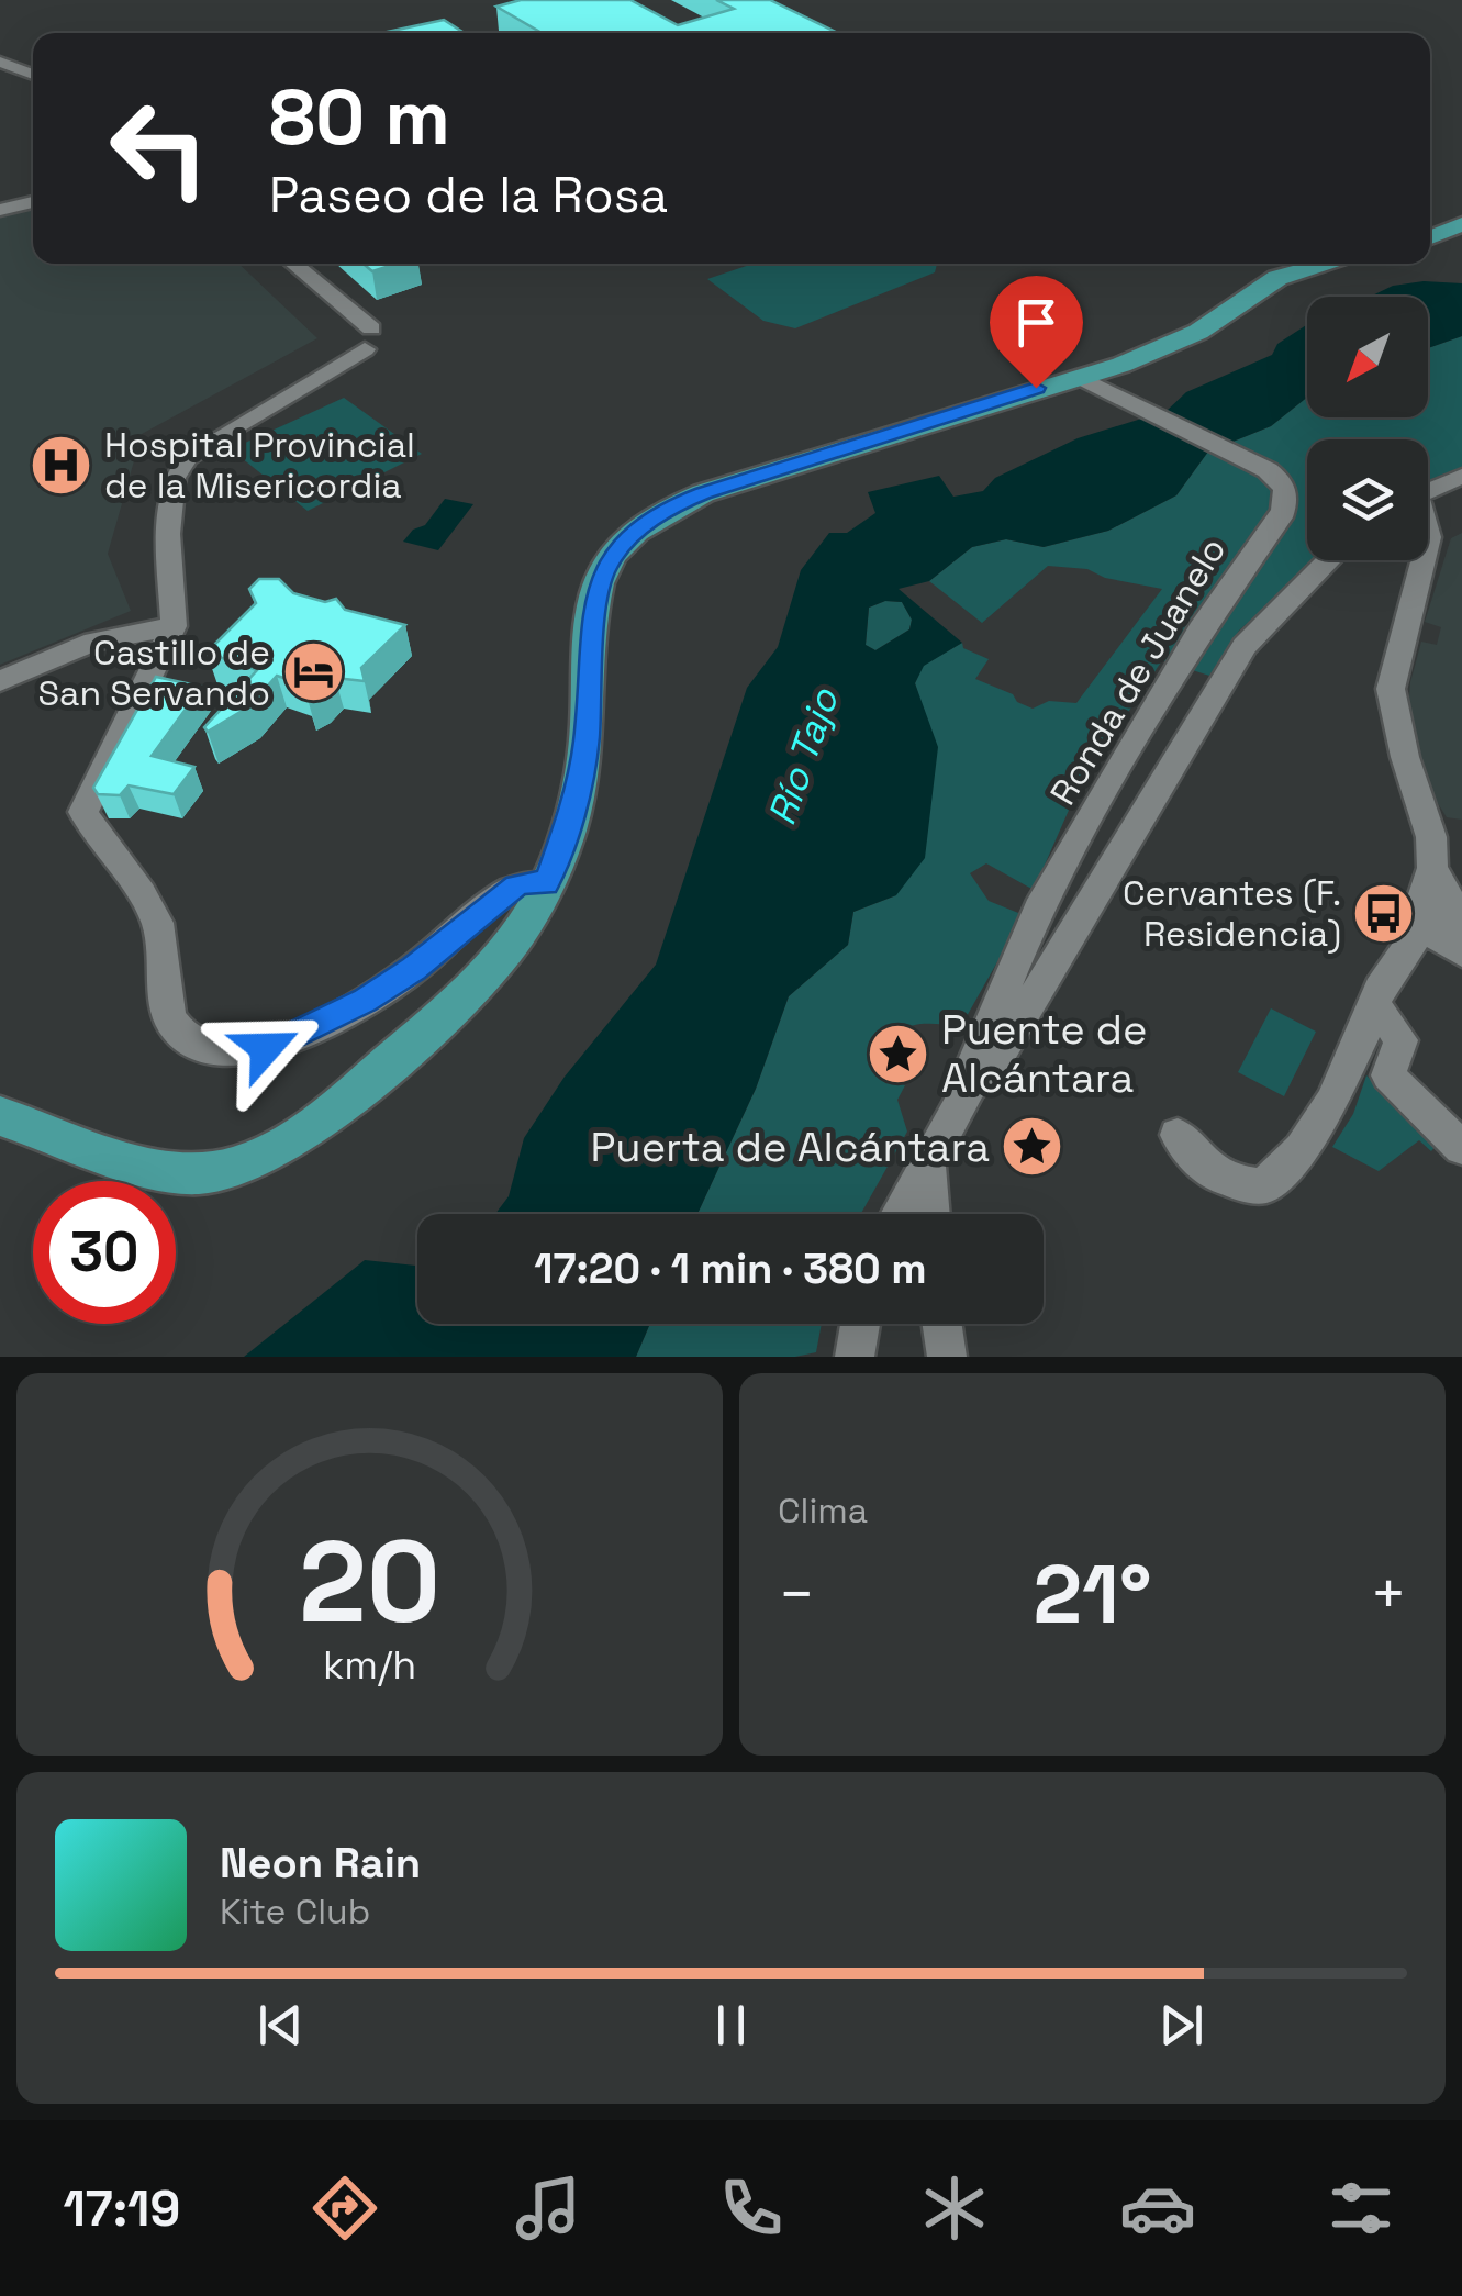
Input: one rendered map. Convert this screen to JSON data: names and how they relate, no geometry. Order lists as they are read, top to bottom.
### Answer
{
  "streets": {
    "street": ["Ronda de Juanelo"]
  },
  "water": ["Río Tajo"],
  "places": {
    "hospital": ["Hospital Provincial de la Misericordia"],
    "hotel": ["Castillo de San Servando"],
    "bus stop": ["Cervantes (F. Residencia)"],
    "place": ["Puente de Alcántara", "Puerta de Alcántara"]
  },
  "north": "bottom left",
  "page": {
    "turn": ["80 m", "Paseo de la Rosa"],
    "limit": "30",
    "trip": "17:20 · 1 min · 380 m",
    "tile": "Clima",
    "heat": ["−", "21°", "+"],
    "song": ["Neon Rain", "Kite Club"],
    "tabs": "17:19",
    "gauge": ["20", "km/h"]
  }
}
